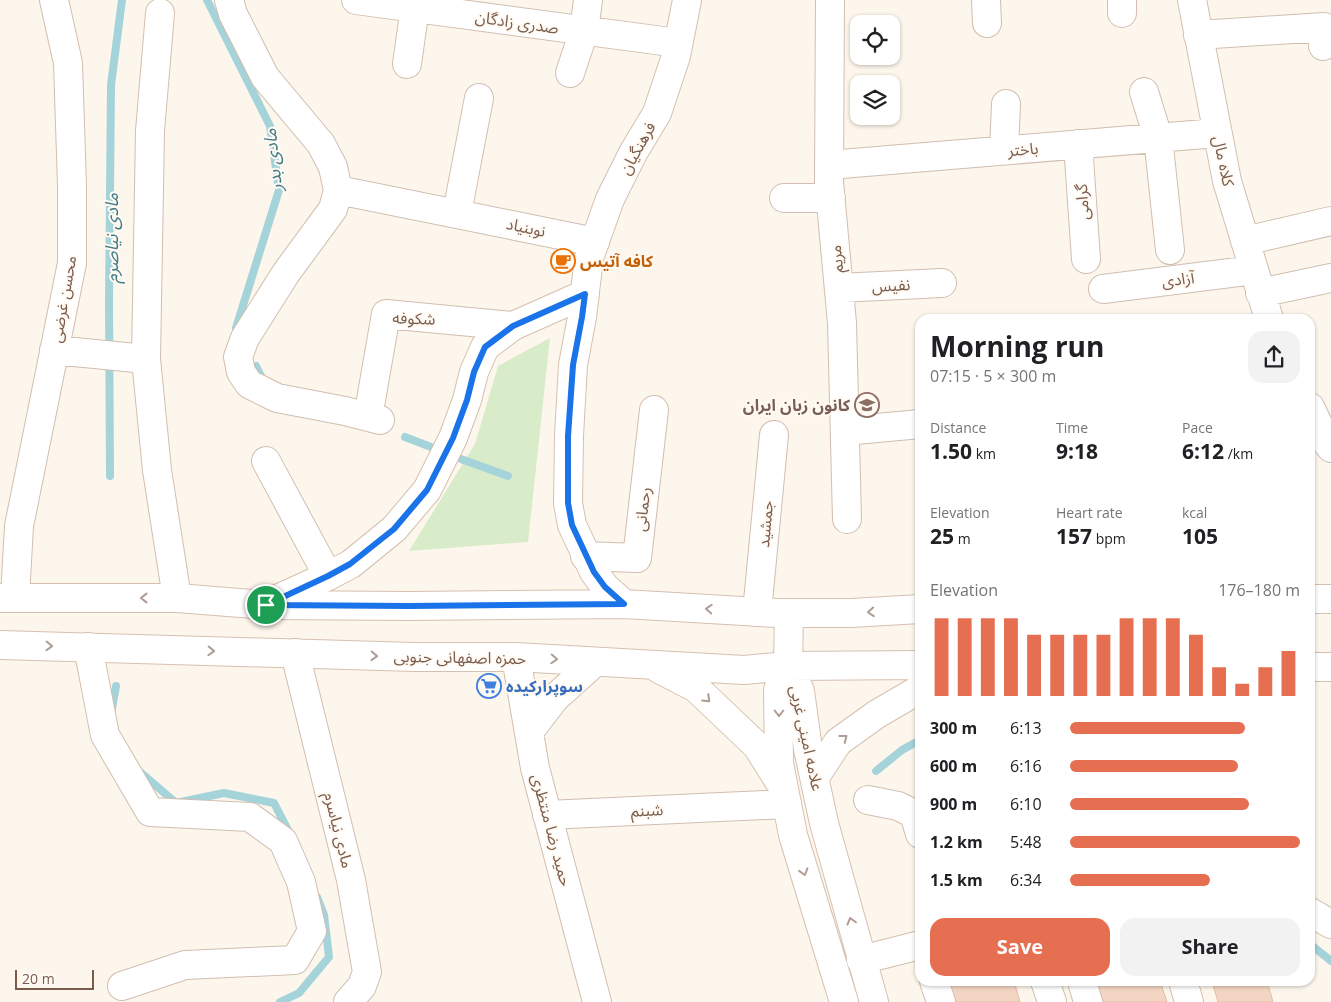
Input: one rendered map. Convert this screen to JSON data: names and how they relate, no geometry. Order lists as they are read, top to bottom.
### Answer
{
  "streets": {
    "street": [
      "صدری زادگان",
      "فرهنگیان",
      "باختر",
      "کلاه مال",
      "گرامی",
      "نوبنیاد",
      "مریم",
      "آزادی",
      "نفیس",
      "محسن غرضی",
      "شکوفه",
      "رحمانی",
      "جمشید",
      "حمزه اصفهانی جنوبی",
      "علامه امینی غربی",
      "شبنم",
      "مادی نیاسرم",
      "حمید رضا منتظری"
    ]
  },
  "crossings": [
    ["صدری زادگان", "فرهنگیان"],
    ["فرهنگیان", "نوبنیاد"],
    ["فرهنگیان", "رحمانی"],
    ["باختر", "کلاه مال"],
    ["باختر", "گرامی"],
    ["باختر", "مریم"],
    ["کلاه مال", "آزادی"],
    ["نوبنیاد", "شکوفه"],
    ["مریم", "نفیس"],
    ["حمزه اصفهانی جنوبی", "علامه امینی غربی"],
    ["حمزه اصفهانی جنوبی", "مادی نیاسرم"],
    ["حمزه اصفهانی جنوبی", "حمید رضا منتظری"],
    ["علامه امینی غربی", "شبنم"],
    ["شبنم", "حمید رضا منتظری"]
  ],
  "water": ["مادی بدر", "مادی نیاصرم"],
  "places": {
    "cafe": ["کافه آتیس"],
    "school or university": ["کانون زبان ایران"],
    "supermarket": ["سوپرارکیده"]
  },
  "scale_bar": "20 m",
  "page": {
    "heading": ["Morning run", "07:15 · 5 × 300 m"],
    "stats": [
      ["Distance", "1.50 km"],
      ["Time", "9:18"],
      ["Pace", "6:12 /km"],
      ["Elevation", "25 m"],
      ["Heart rate", "157 bpm"],
      ["kcal", "105"]
    ],
    "chart": ["Elevation", "176–180 m"],
    "list": [
      {
        "name": "300 m",
        "note": "6:13"
      },
      {
        "name": "600 m",
        "note": "6:16"
      },
      {
        "name": "900 m",
        "note": "6:10"
      },
      {
        "name": "1.2 km",
        "note": "5:48"
      },
      {
        "name": "1.5 km",
        "note": "6:34"
      }
    ],
    "buttons": ["Save", "Share"],
    "scale": "20 m"
  }
}
